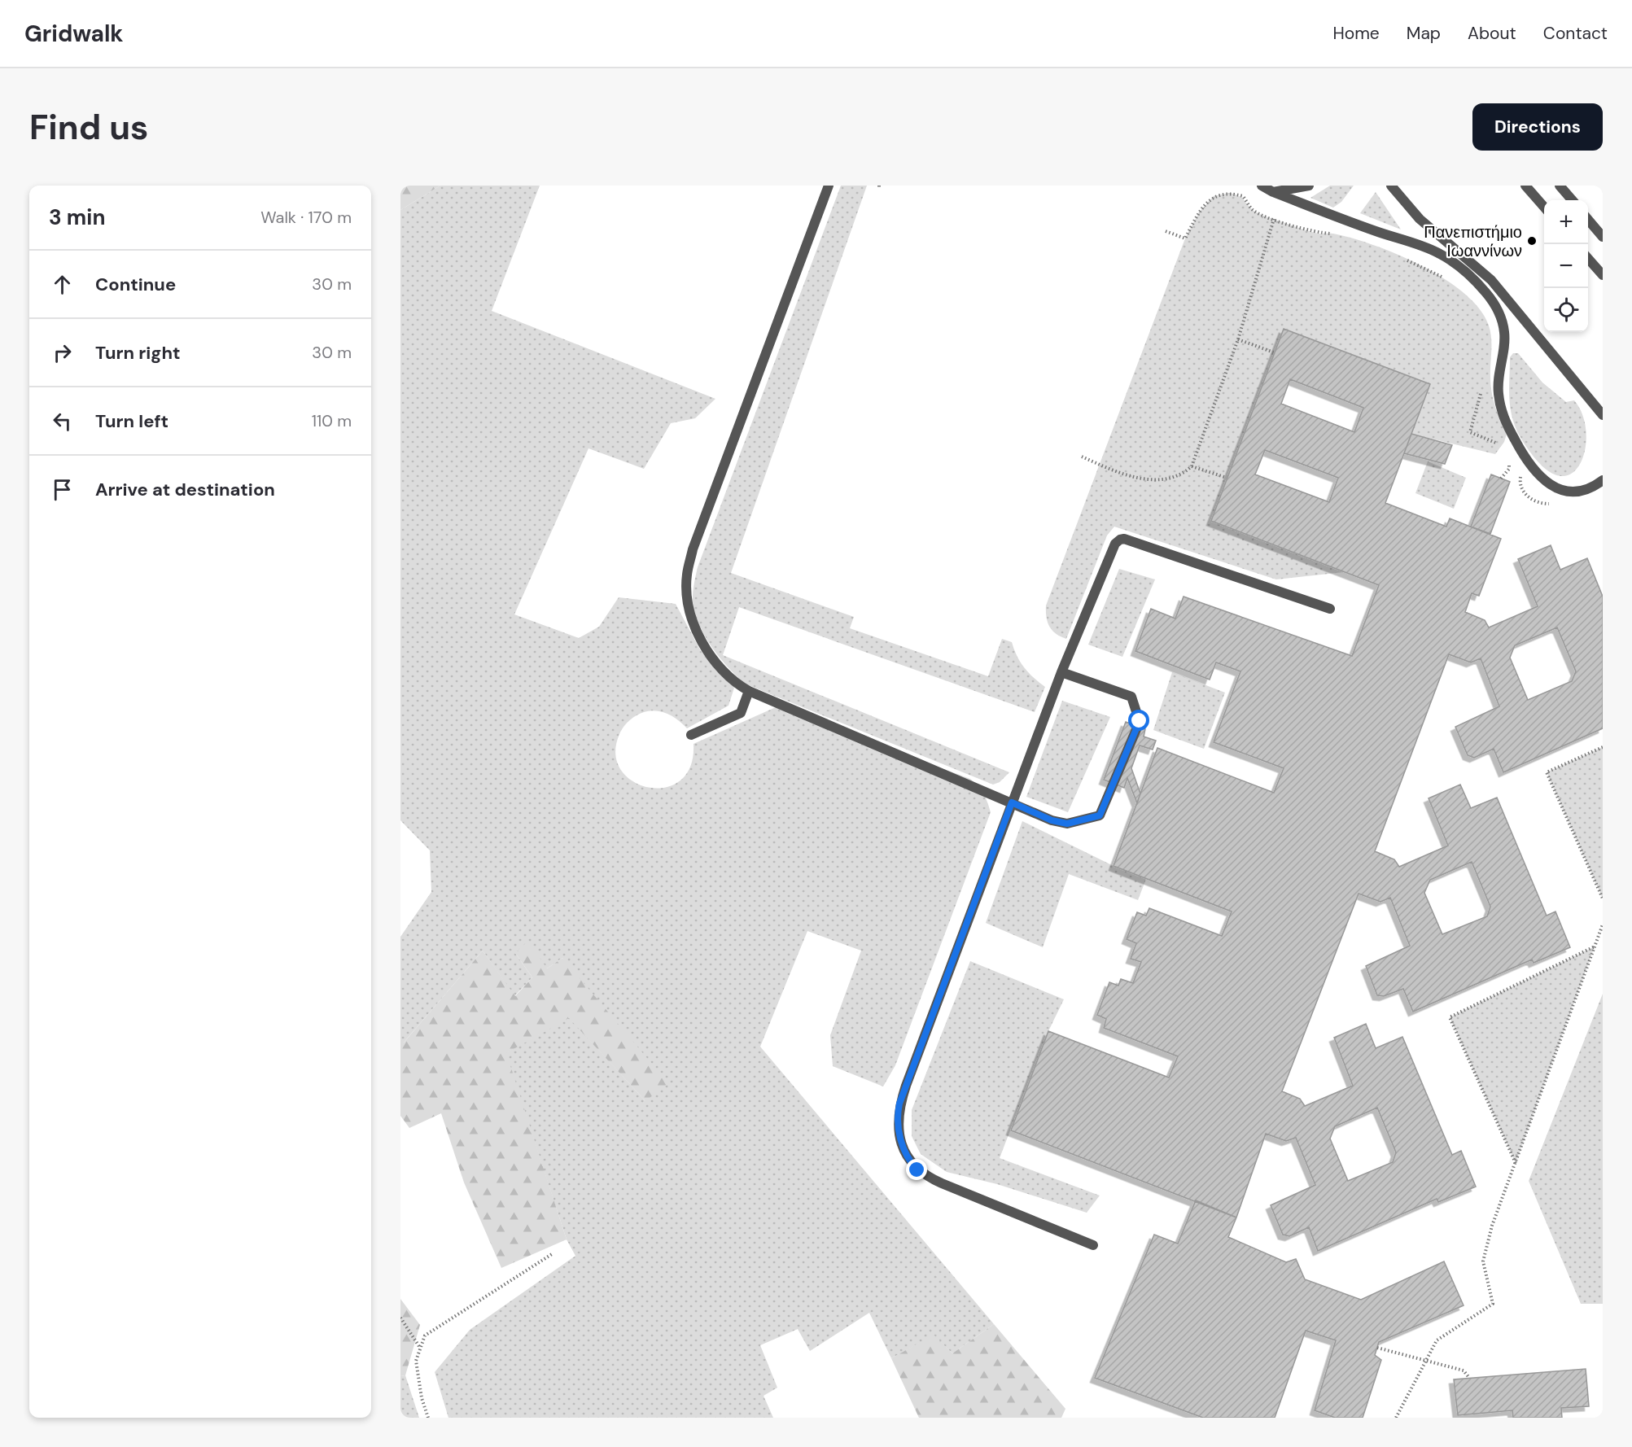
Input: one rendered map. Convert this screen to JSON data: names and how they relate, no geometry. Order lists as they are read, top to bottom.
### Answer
{
  "places": ["Πανεπιστήμιο Ιωαννίνων"],
  "page": {
    "header": "Gridwalk",
    "nav": [
      "Home",
      "Map",
      "About",
      "Contact"
    ],
    "buttons": "Directions",
    "title": "Find us",
    "heading": ["3 min", "Walk · 170 m"],
    "map_buttons": ["+", "−"],
    "list": [
      ["Continue", "30 m"],
      ["Turn right", "30 m"],
      ["Turn left", "110 m"],
      "Arrive at destination"
    ]
  }
}
